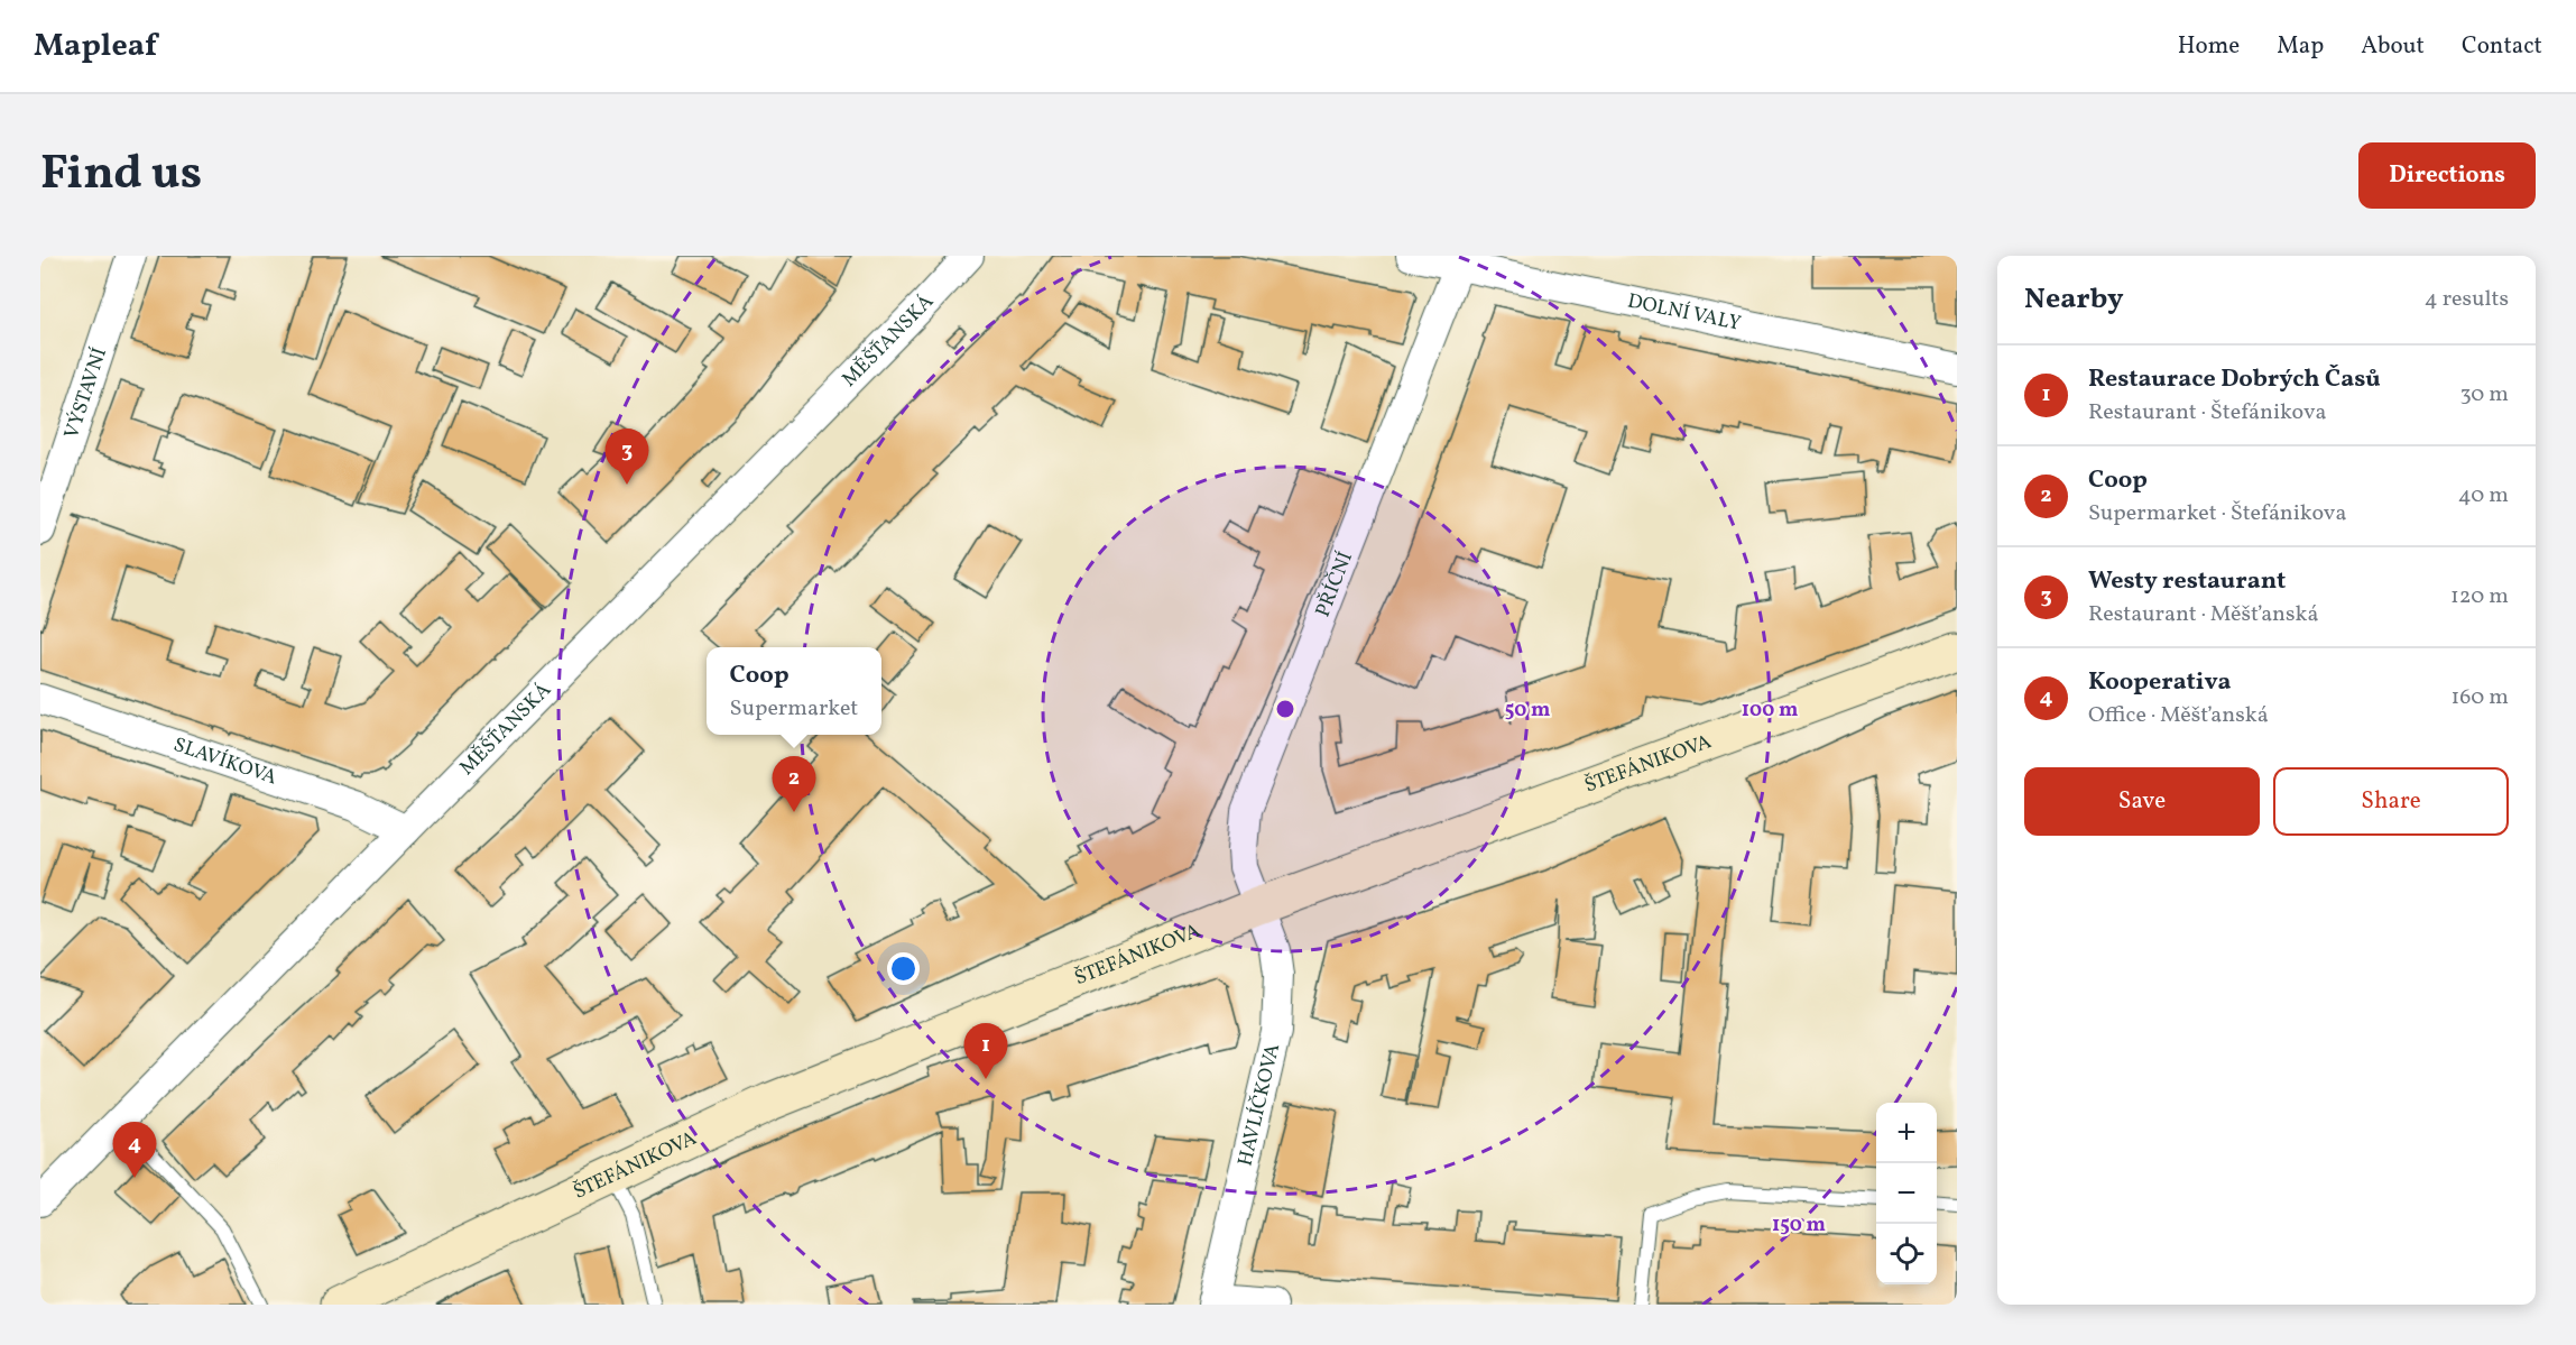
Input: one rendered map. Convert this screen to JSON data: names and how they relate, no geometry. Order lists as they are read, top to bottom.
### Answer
{
  "streets": {
    "main road": ["ŠTEFÁNIKOVA"],
    "street": [
      "DOLNÍ VALY",
      "MĚŠŤANSKÁ",
      "VÝSTAVNÍ",
      "PŘÍČNÍ",
      "SLAVÍKOVA",
      "HAVLÍČKOVA"
    ]
  },
  "crossings": [
    ["DOLNÍ VALY", "PŘÍČNÍ"],
    ["MĚŠŤANSKÁ", "SLAVÍKOVA"],
    ["PŘÍČNÍ", "ŠTEFÁNIKOVA"],
    ["PŘÍČNÍ", "HAVLÍČKOVA"],
    ["ŠTEFÁNIKOVA", "HAVLÍČKOVA"]
  ],
  "page": {
    "header": "Mapleaf",
    "nav": [
      "Home",
      "Map",
      "About",
      "Contact"
    ],
    "title": "Find us",
    "buttons": [
      "Directions",
      ["Save", "Share"]
    ],
    "heading": ["Nearby", "4 results"],
    "list": [
      {
        "mark": "1",
        "name": "Restaurace Dobrých Časů",
        "note": "Restaurant · Štefánikova",
        "value": "30 m"
      },
      {
        "mark": "2",
        "name": "Coop",
        "note": "Supermarket · Štefánikova",
        "value": "40 m"
      },
      {
        "mark": "3",
        "name": "Westy restaurant",
        "note": "Restaurant · Měšťanská",
        "value": "120 m"
      },
      {
        "mark": "4",
        "name": "Kooperativa",
        "note": "Office · Měšťanská",
        "value": "160 m"
      }
    ],
    "pins": [
      "3",
      "2",
      "1",
      "4"
    ],
    "popup": ["Coop", "Supermarket"],
    "map_buttons": ["+", "−"]
  },
  "rings": ["50 m", "100 m", "150 m"]
}
